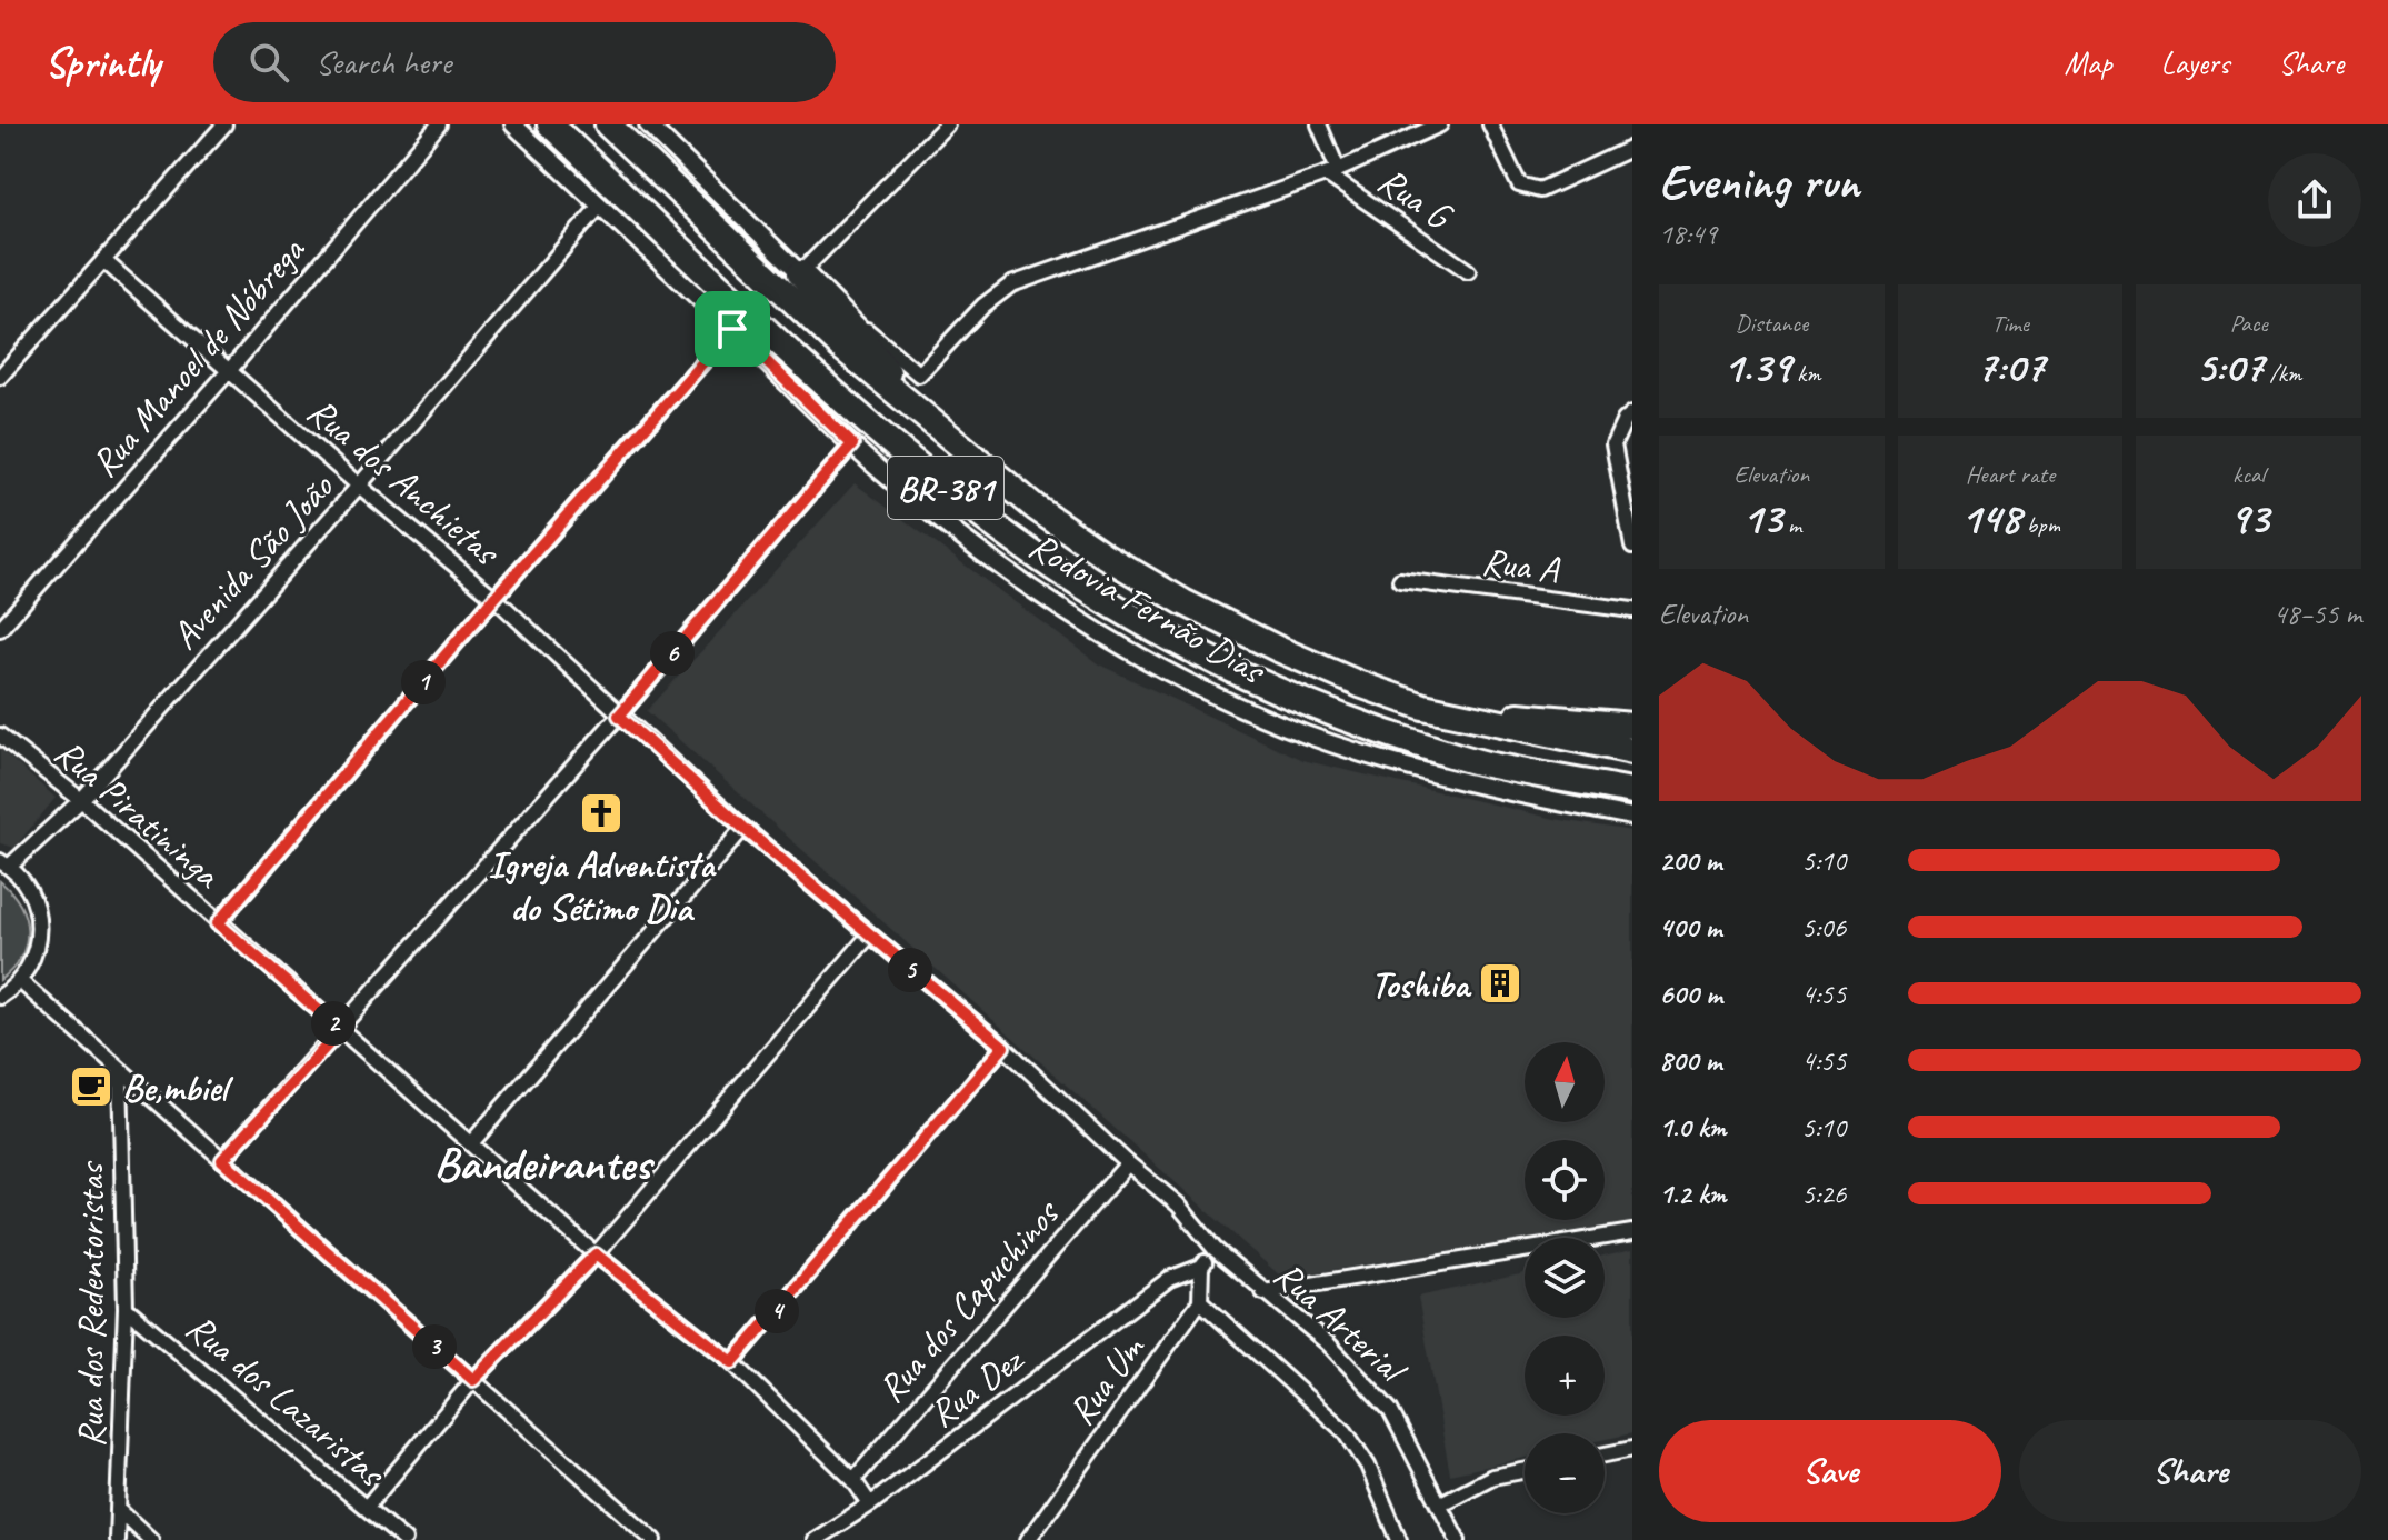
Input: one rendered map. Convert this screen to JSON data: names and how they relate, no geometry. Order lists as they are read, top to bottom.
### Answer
{
  "streets": {
    "highway": ["BR-381", "Rodovia Fernão Dias"],
    "street": [
      "Rua G",
      "Rua Manoel de Nóbrega",
      "Rua dos Anchietas",
      "Avenida São João",
      "Rua A",
      "Rua Piratininga",
      "Rua dos Capuchinos",
      "Rua dos Redentoristas",
      "Rua Arterial",
      "Rua Um",
      "Rua Dez",
      "Rua dos Lazaristas"
    ]
  },
  "crossings": [
    ["Rua Manoel de Nóbrega", "Rua dos Anchietas"],
    ["Rua dos Anchietas", "Avenida São João"],
    ["Rua dos Anchietas", "Rua dos Capuchinos"],
    ["Rua dos Anchietas", "Rua Arterial"],
    ["BR-381", "Rodovia Fernão Dias"],
    ["Avenida São João", "Rodovia Fernão Dias"],
    ["Avenida São João", "Rua Piratininga"],
    ["Rua Piratininga", "Rua dos Capuchinos"],
    ["Rua Piratininga", "Rua Dez"],
    ["Rua dos Redentoristas", "Rua dos Lazaristas"],
    ["Rua Arterial", "Rua Um"]
  ],
  "districts": ["Bandeirantes"],
  "places": {
    "church": ["Igreja Adventista do Sétimo Dia"],
    "building": ["Toshiba"],
    "cafe": ["Be,mbiel"]
  },
  "north": "top",
  "page": {
    "header": "Sprintly",
    "search": "Search here",
    "nav": ["Map", "Layers", "Share"],
    "heading": ["Evening run", "18:49"],
    "stats": [
      ["Distance", "1.39 km"],
      ["Time", "7:07"],
      ["Pace", "5:07 /km"],
      ["Elevation", "13 m"],
      ["Heart rate", "148 bpm"],
      ["kcal", "93"]
    ],
    "chart": ["Elevation", "48–55 m"],
    "pins": [
      "6",
      "1",
      "5",
      "2",
      "4",
      "3"
    ],
    "list": [
      {
        "name": "200 m",
        "note": "5:10"
      },
      {
        "name": "400 m",
        "note": "5:06"
      },
      {
        "name": "600 m",
        "note": "4:55"
      },
      {
        "name": "800 m",
        "note": "4:55"
      },
      {
        "name": "1.0 km",
        "note": "5:10"
      },
      {
        "name": "1.2 km",
        "note": "5:26"
      }
    ],
    "map_buttons": ["+", "−"],
    "buttons": ["Save", "Share"]
  }
}
